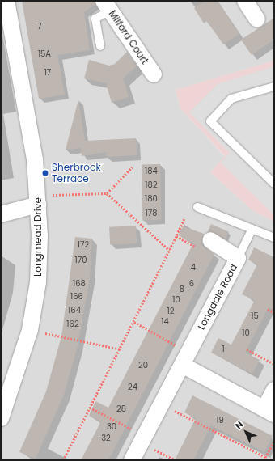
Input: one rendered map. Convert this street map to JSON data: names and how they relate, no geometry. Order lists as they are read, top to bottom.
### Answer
{
  "streets": {
    "street": ["Milford Court", "Longmead Drive", "Longdale Road"]
  },
  "places": ["Sherbrook Terrace"],
  "house_numbers": [
    "7",
    "15A",
    "17",
    "184",
    "182",
    "180",
    "178",
    "172",
    "170",
    "4",
    "168",
    "6",
    "8",
    "166",
    "10",
    "164",
    "12",
    "15",
    "14",
    "162",
    "10",
    "1",
    "20",
    "24",
    "28",
    "19",
    "30",
    "32"
  ],
  "north": "top left"
}
